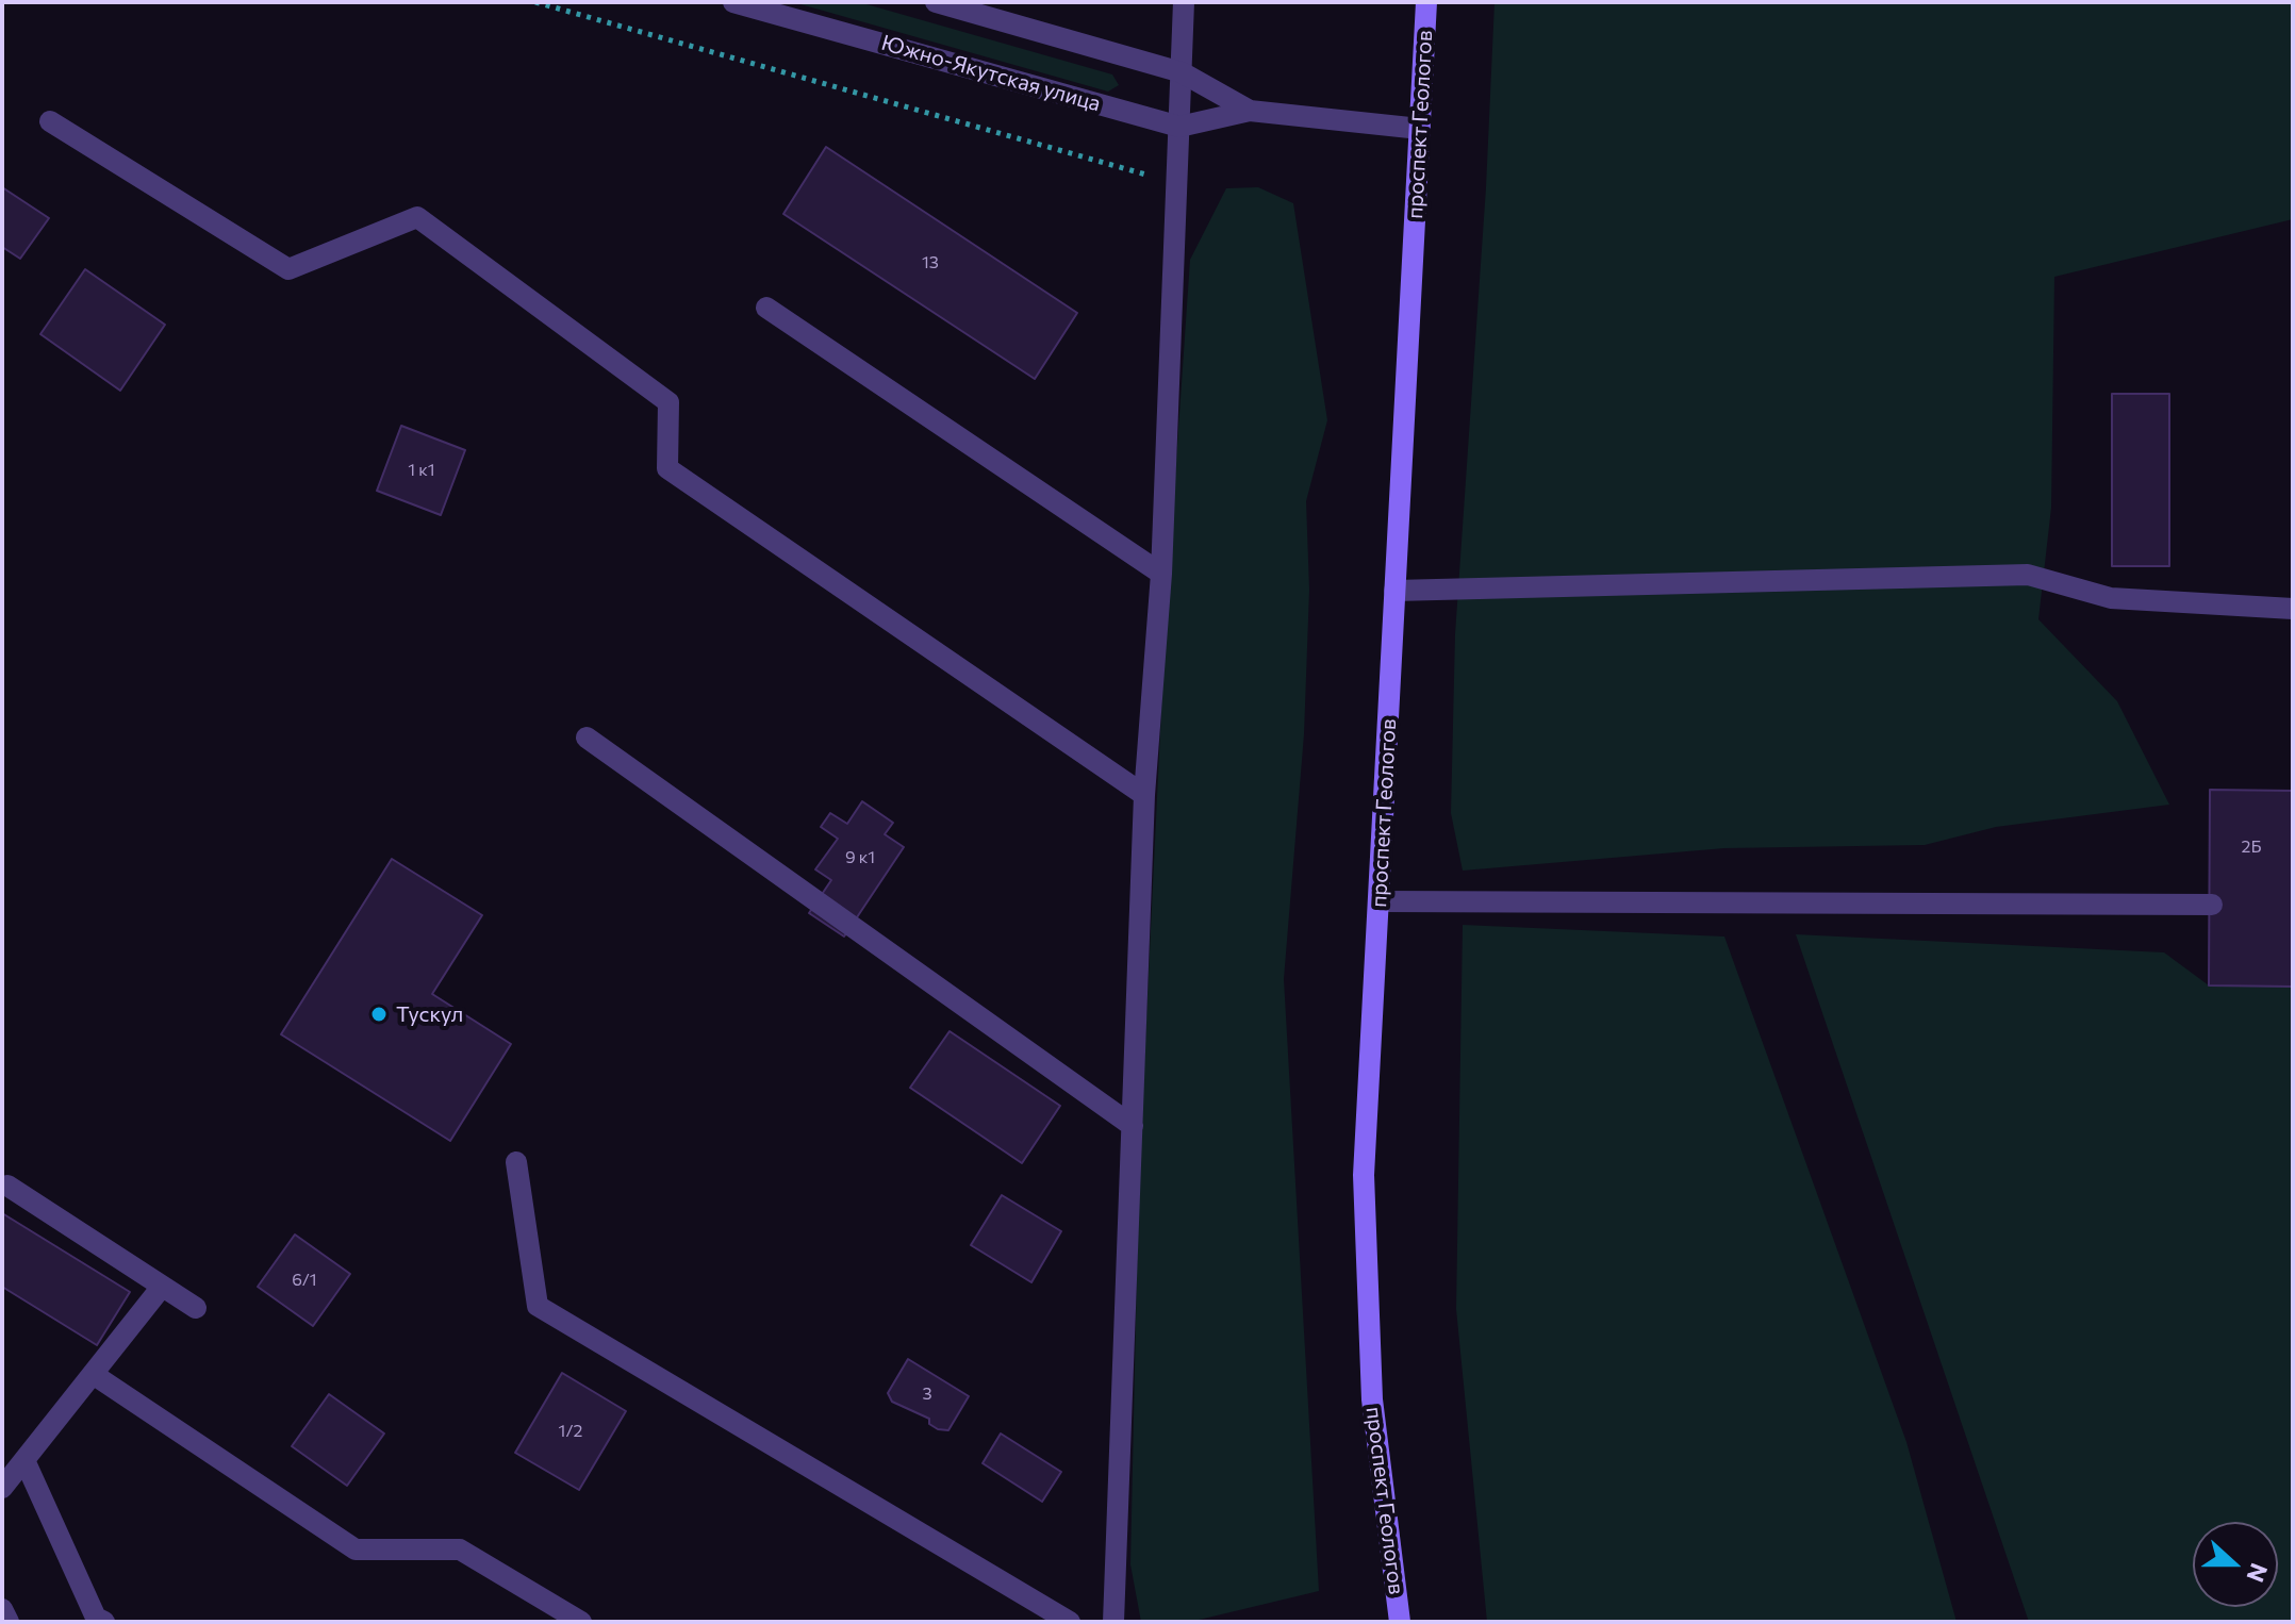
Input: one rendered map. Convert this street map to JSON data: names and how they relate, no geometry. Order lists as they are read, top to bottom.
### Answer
{
  "streets": {
    "main road": ["проспект Геологов"],
    "street": ["Южно-Якутская улица"]
  },
  "crossings": [
    ["Южно-Якутская улица", "проспект Геологов"]
  ],
  "places": ["Тускул"],
  "house_numbers": [
    "13",
    "1 к1",
    "2Б",
    "9 к1",
    "6/1",
    "3",
    "1/2"
  ],
  "north": "right"
}
